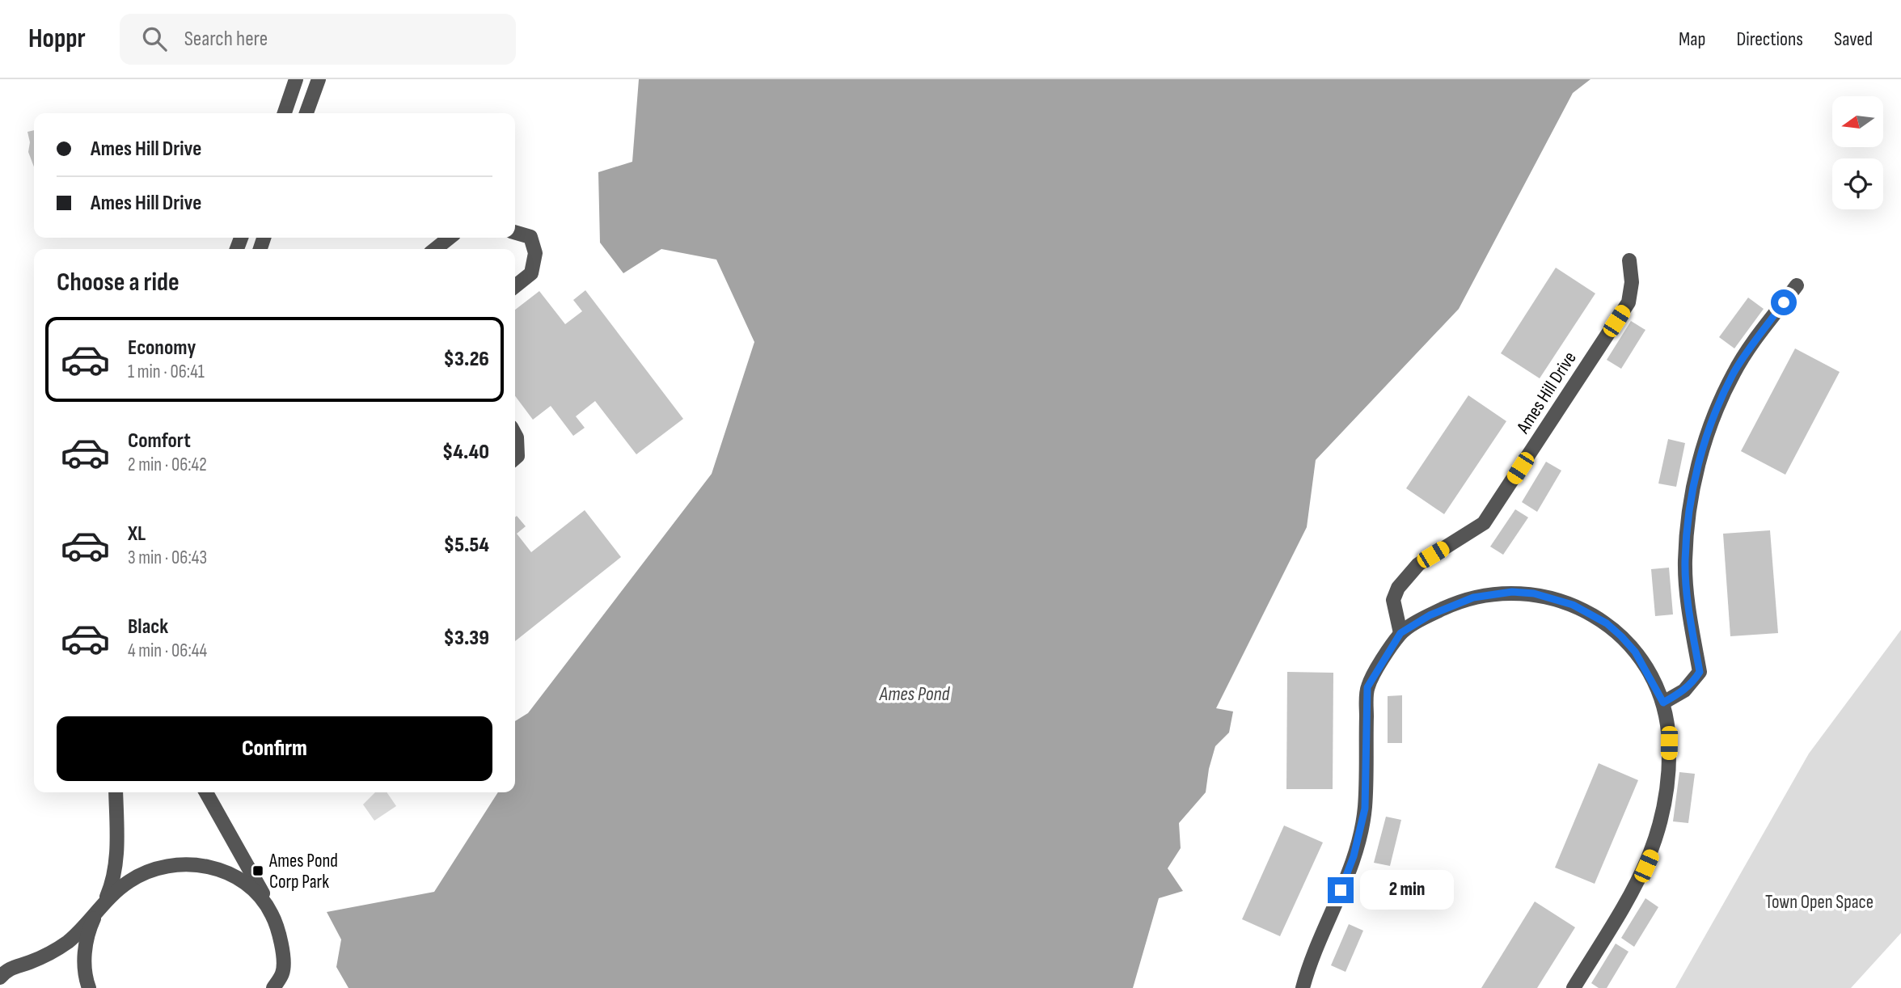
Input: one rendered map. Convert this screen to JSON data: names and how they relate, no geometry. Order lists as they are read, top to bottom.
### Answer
{
  "streets": {
    "street": ["Ames Hill Drive"]
  },
  "water": ["Ames Pond"],
  "parks": ["Town Open Space"],
  "places": {
    "transit": ["Ames Pond Corp Park"]
  },
  "north": "left",
  "page": {
    "header": "Hoppr",
    "search": "Search here",
    "nav": ["Map", "Directions", "Saved"],
    "banner": ["Ames Hill Drive", "Ames Hill Drive"],
    "heading": "Choose a ride",
    "list": [
      {
        "name": "Economy",
        "note": "1 min · 06:41",
        "value": "$3.26"
      },
      {
        "name": "Comfort",
        "note": "2 min · 06:42",
        "value": "$4.40"
      },
      {
        "name": "XL",
        "note": "3 min · 06:43",
        "value": "$5.54"
      },
      {
        "name": "Black",
        "note": "4 min · 06:44",
        "value": "$3.39"
      }
    ],
    "buttons": "Confirm",
    "bubble": "2 min"
  }
}
